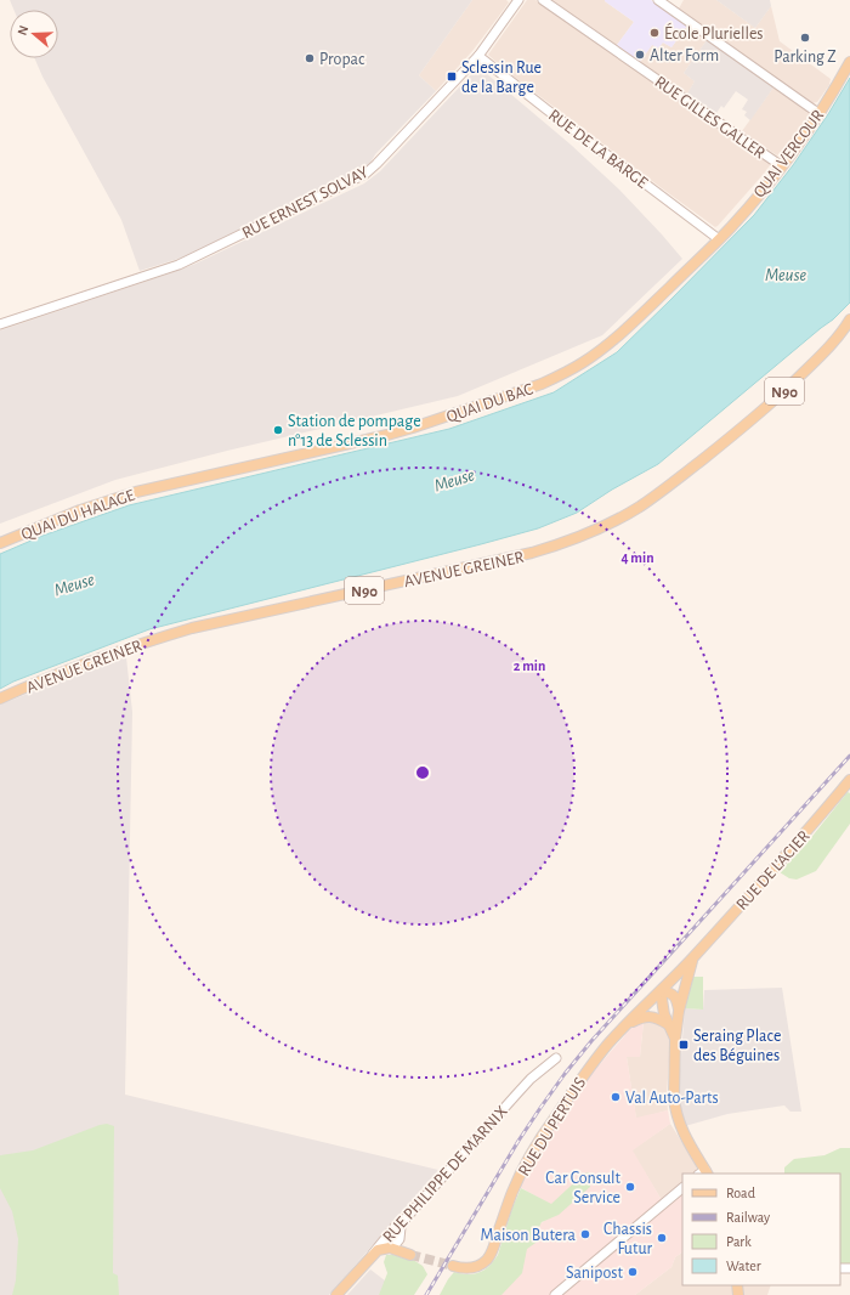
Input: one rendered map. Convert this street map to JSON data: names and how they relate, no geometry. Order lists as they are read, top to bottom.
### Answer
{
  "streets": {
    "main road": [
      "QUAI VERCOUR",
      "N90",
      "QUAI DU BAC",
      "QUAI DU HALAGE",
      "AVENUE GREINER",
      "RUE DE L'ACIER",
      "RUE DU PERTUIS",
      "RUE PHILIPPE DE MARNIX"
    ],
    "street": ["RUE GILLES GALLER", "RUE DE LA BARGE", "RUE ERNEST SOLVAY"]
  },
  "crossings": [
    ["RUE GILLES GALLER", "QUAI VERCOUR"],
    ["RUE DE LA BARGE", "QUAI VERCOUR"],
    ["RUE DE LA BARGE", "RUE ERNEST SOLVAY"],
    ["RUE DE LA BARGE", "QUAI DU BAC"],
    ["QUAI VERCOUR", "QUAI DU BAC"],
    ["QUAI DU BAC", "QUAI DU HALAGE"],
    ["RUE DE L'ACIER", "RUE DU PERTUIS"]
  ],
  "water": ["Meuse"],
  "places": {
    "other": [
      "École Plurielles",
      "Parking Z",
      "Alter Form",
      "Propac",
      "Station de pompage n°13 de Sclessin",
      "Val Auto-Parts",
      "Car Consult Service",
      "Maison Butera",
      "Chassis Futur",
      "Sanipost"
    ],
    "transit": ["Sclessin Rue de la Barge", "Seraing Place des Béguines"]
  },
  "legend": [
    "Road",
    "Railway",
    "Park",
    "Water"
  ],
  "north": "left",
  "rings": ["4 min", "2 min"]
}
